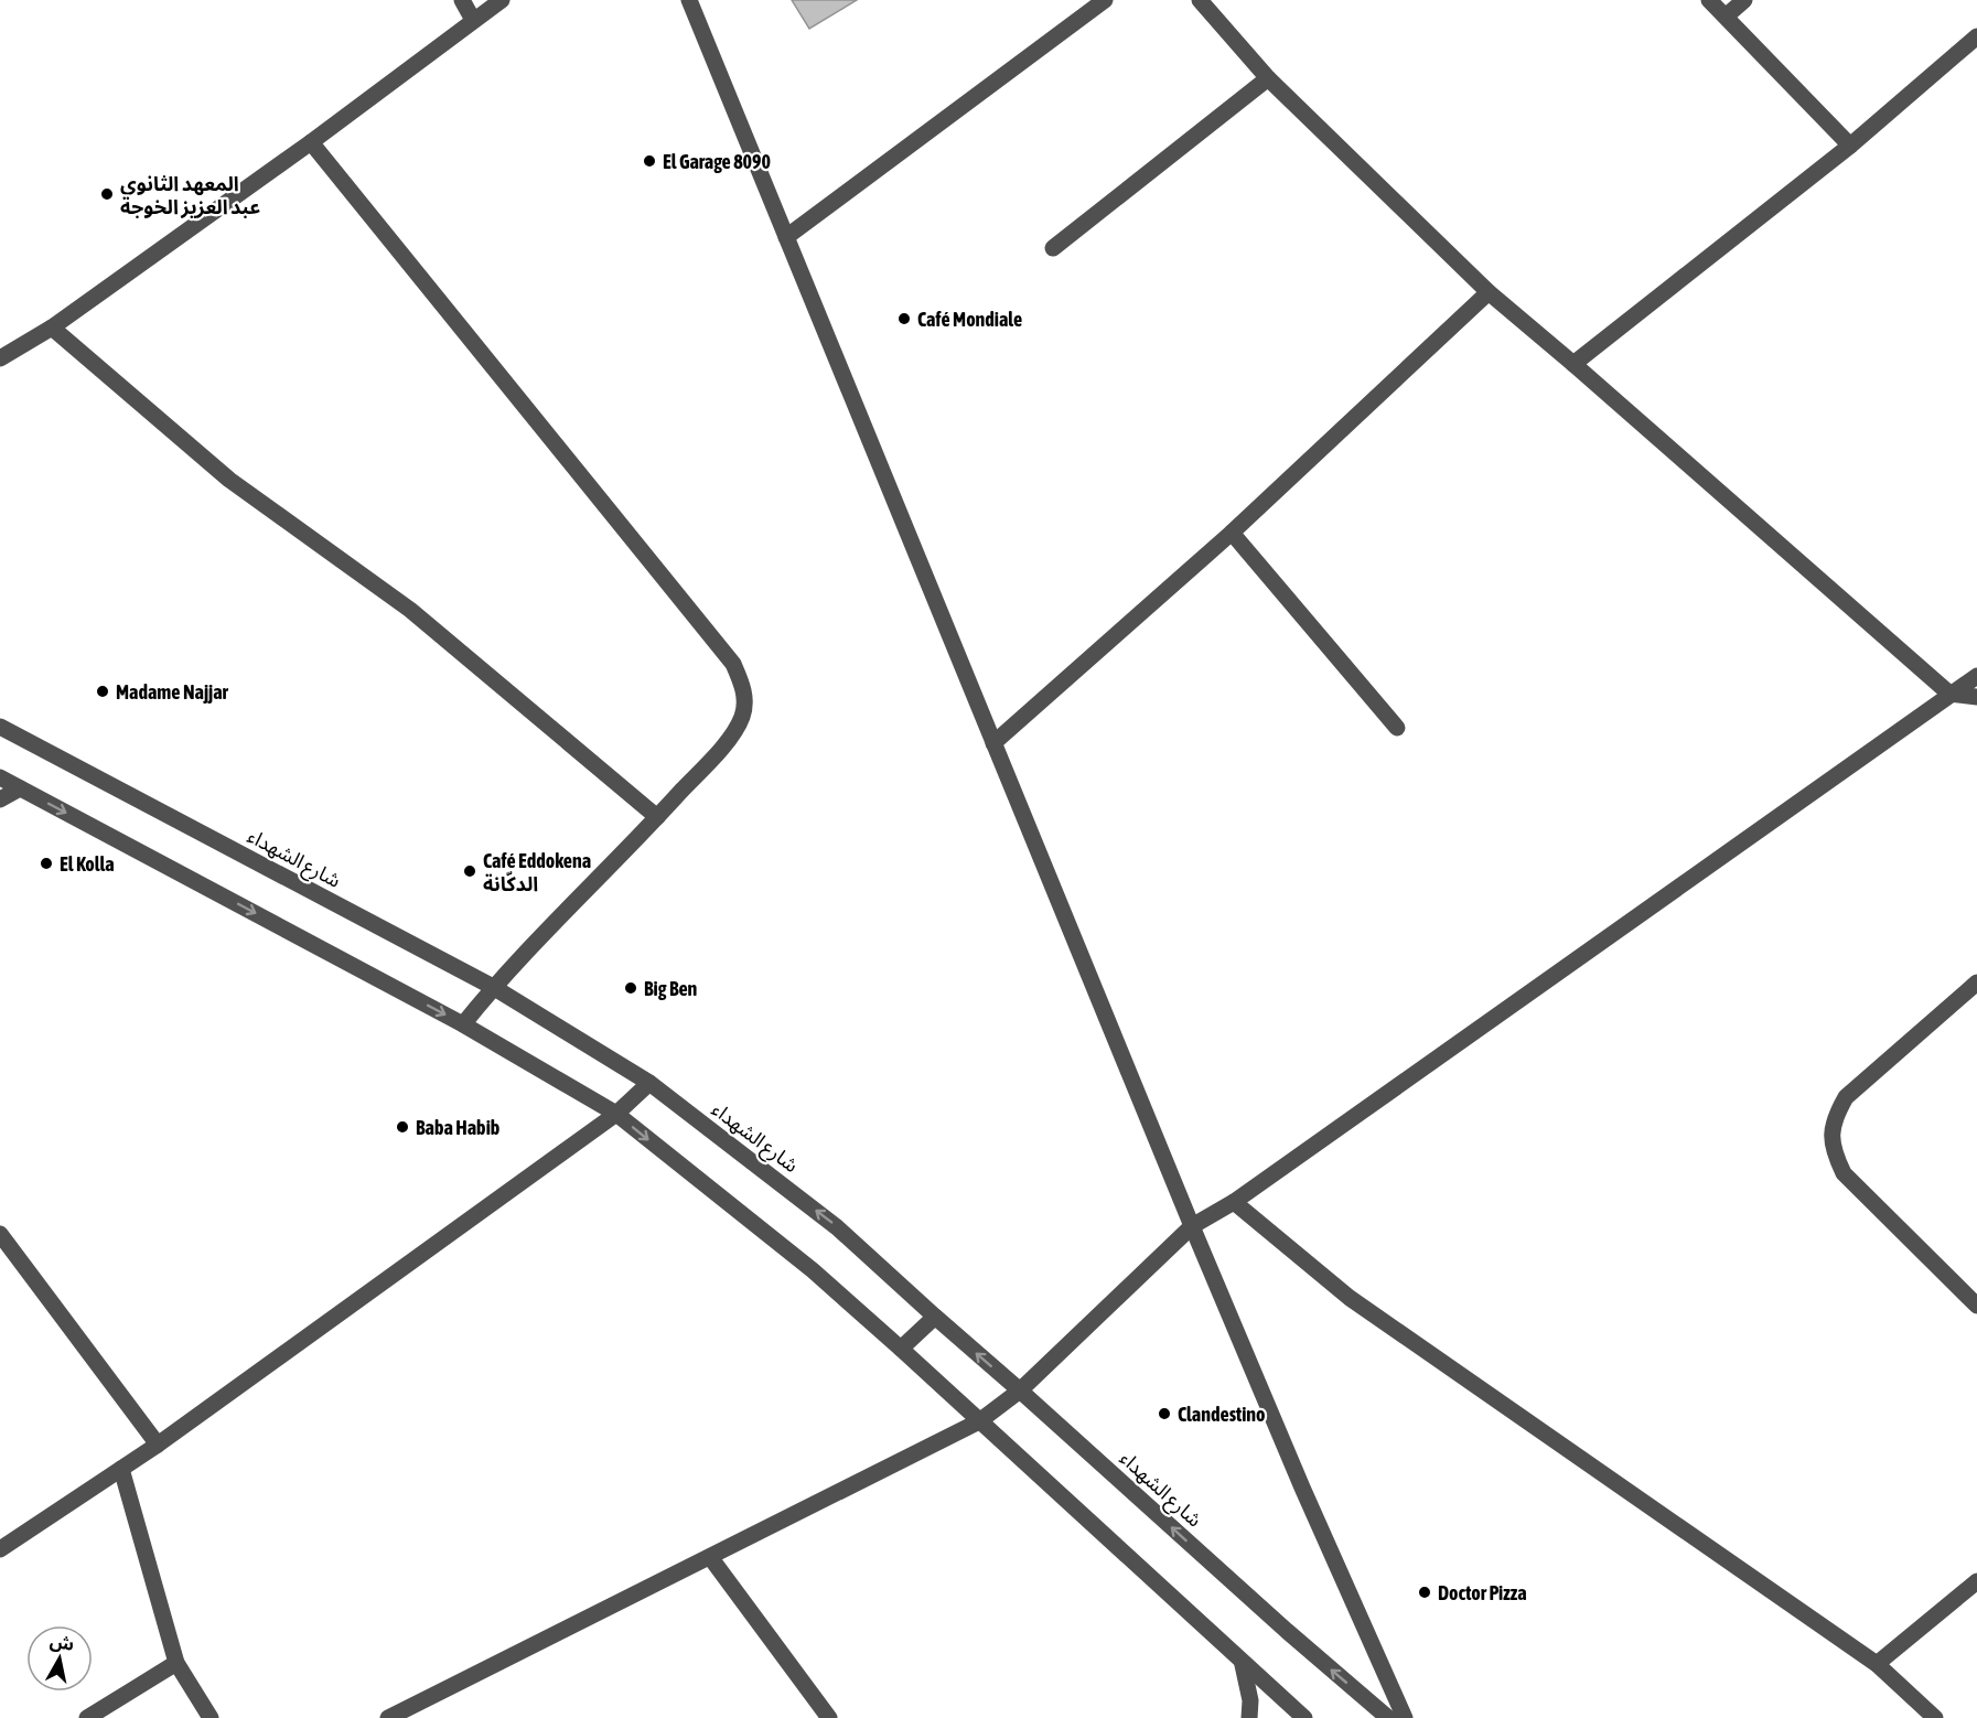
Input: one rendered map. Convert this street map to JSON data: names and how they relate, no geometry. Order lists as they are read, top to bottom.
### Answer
{
  "streets": {
    "street": ["شارع الشهداء"]
  },
  "places": [
    "El Garage 8090",
    "المعهد الثانوي عبد العزيز الخوجة",
    "Café Mondiale",
    "Madame Najjar",
    "El Kolla",
    "Café Eddokena الدكّانة",
    "Big Ben",
    "Baba Habib",
    "Clandestino",
    "Doctor Pizza"
  ],
  "north": "top"
}
